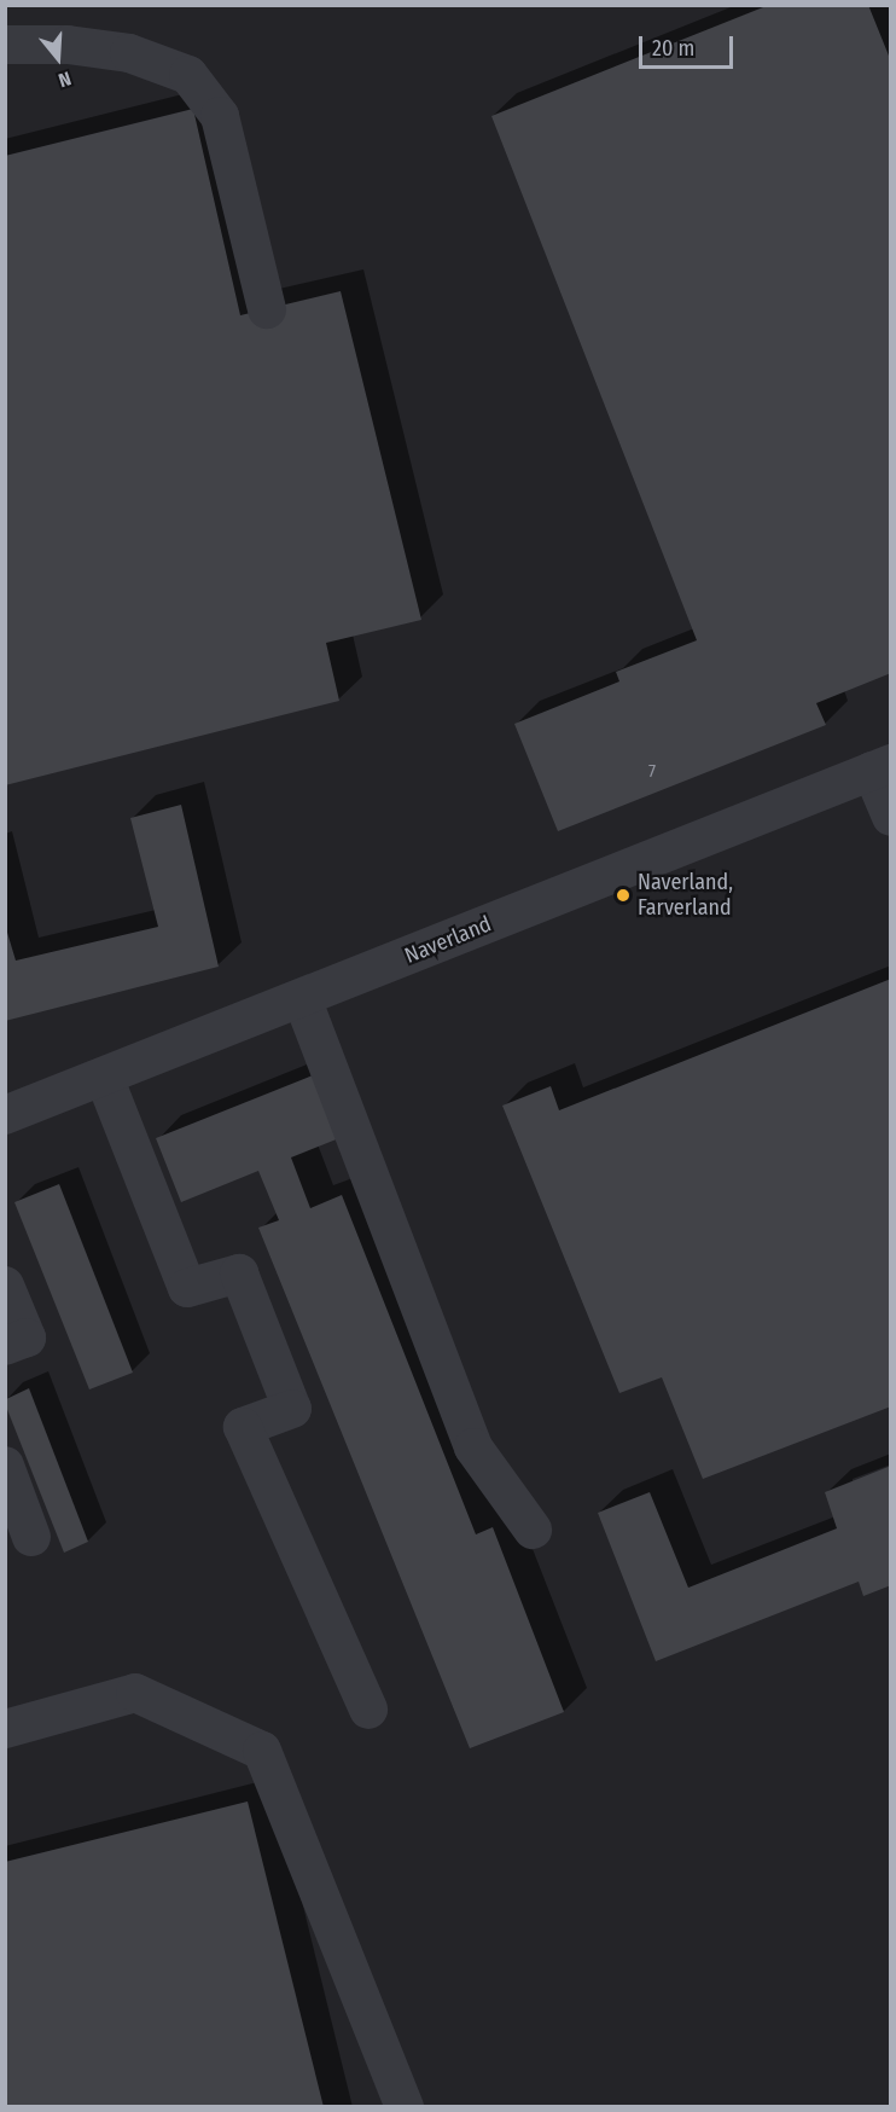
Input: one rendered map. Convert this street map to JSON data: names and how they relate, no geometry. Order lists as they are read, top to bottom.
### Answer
{
  "streets": {
    "street": ["Naverland"]
  },
  "places": ["Naverland, Farverland"],
  "house_numbers": ["7"],
  "scale_bar": "20 m",
  "north": "bottom"
}
